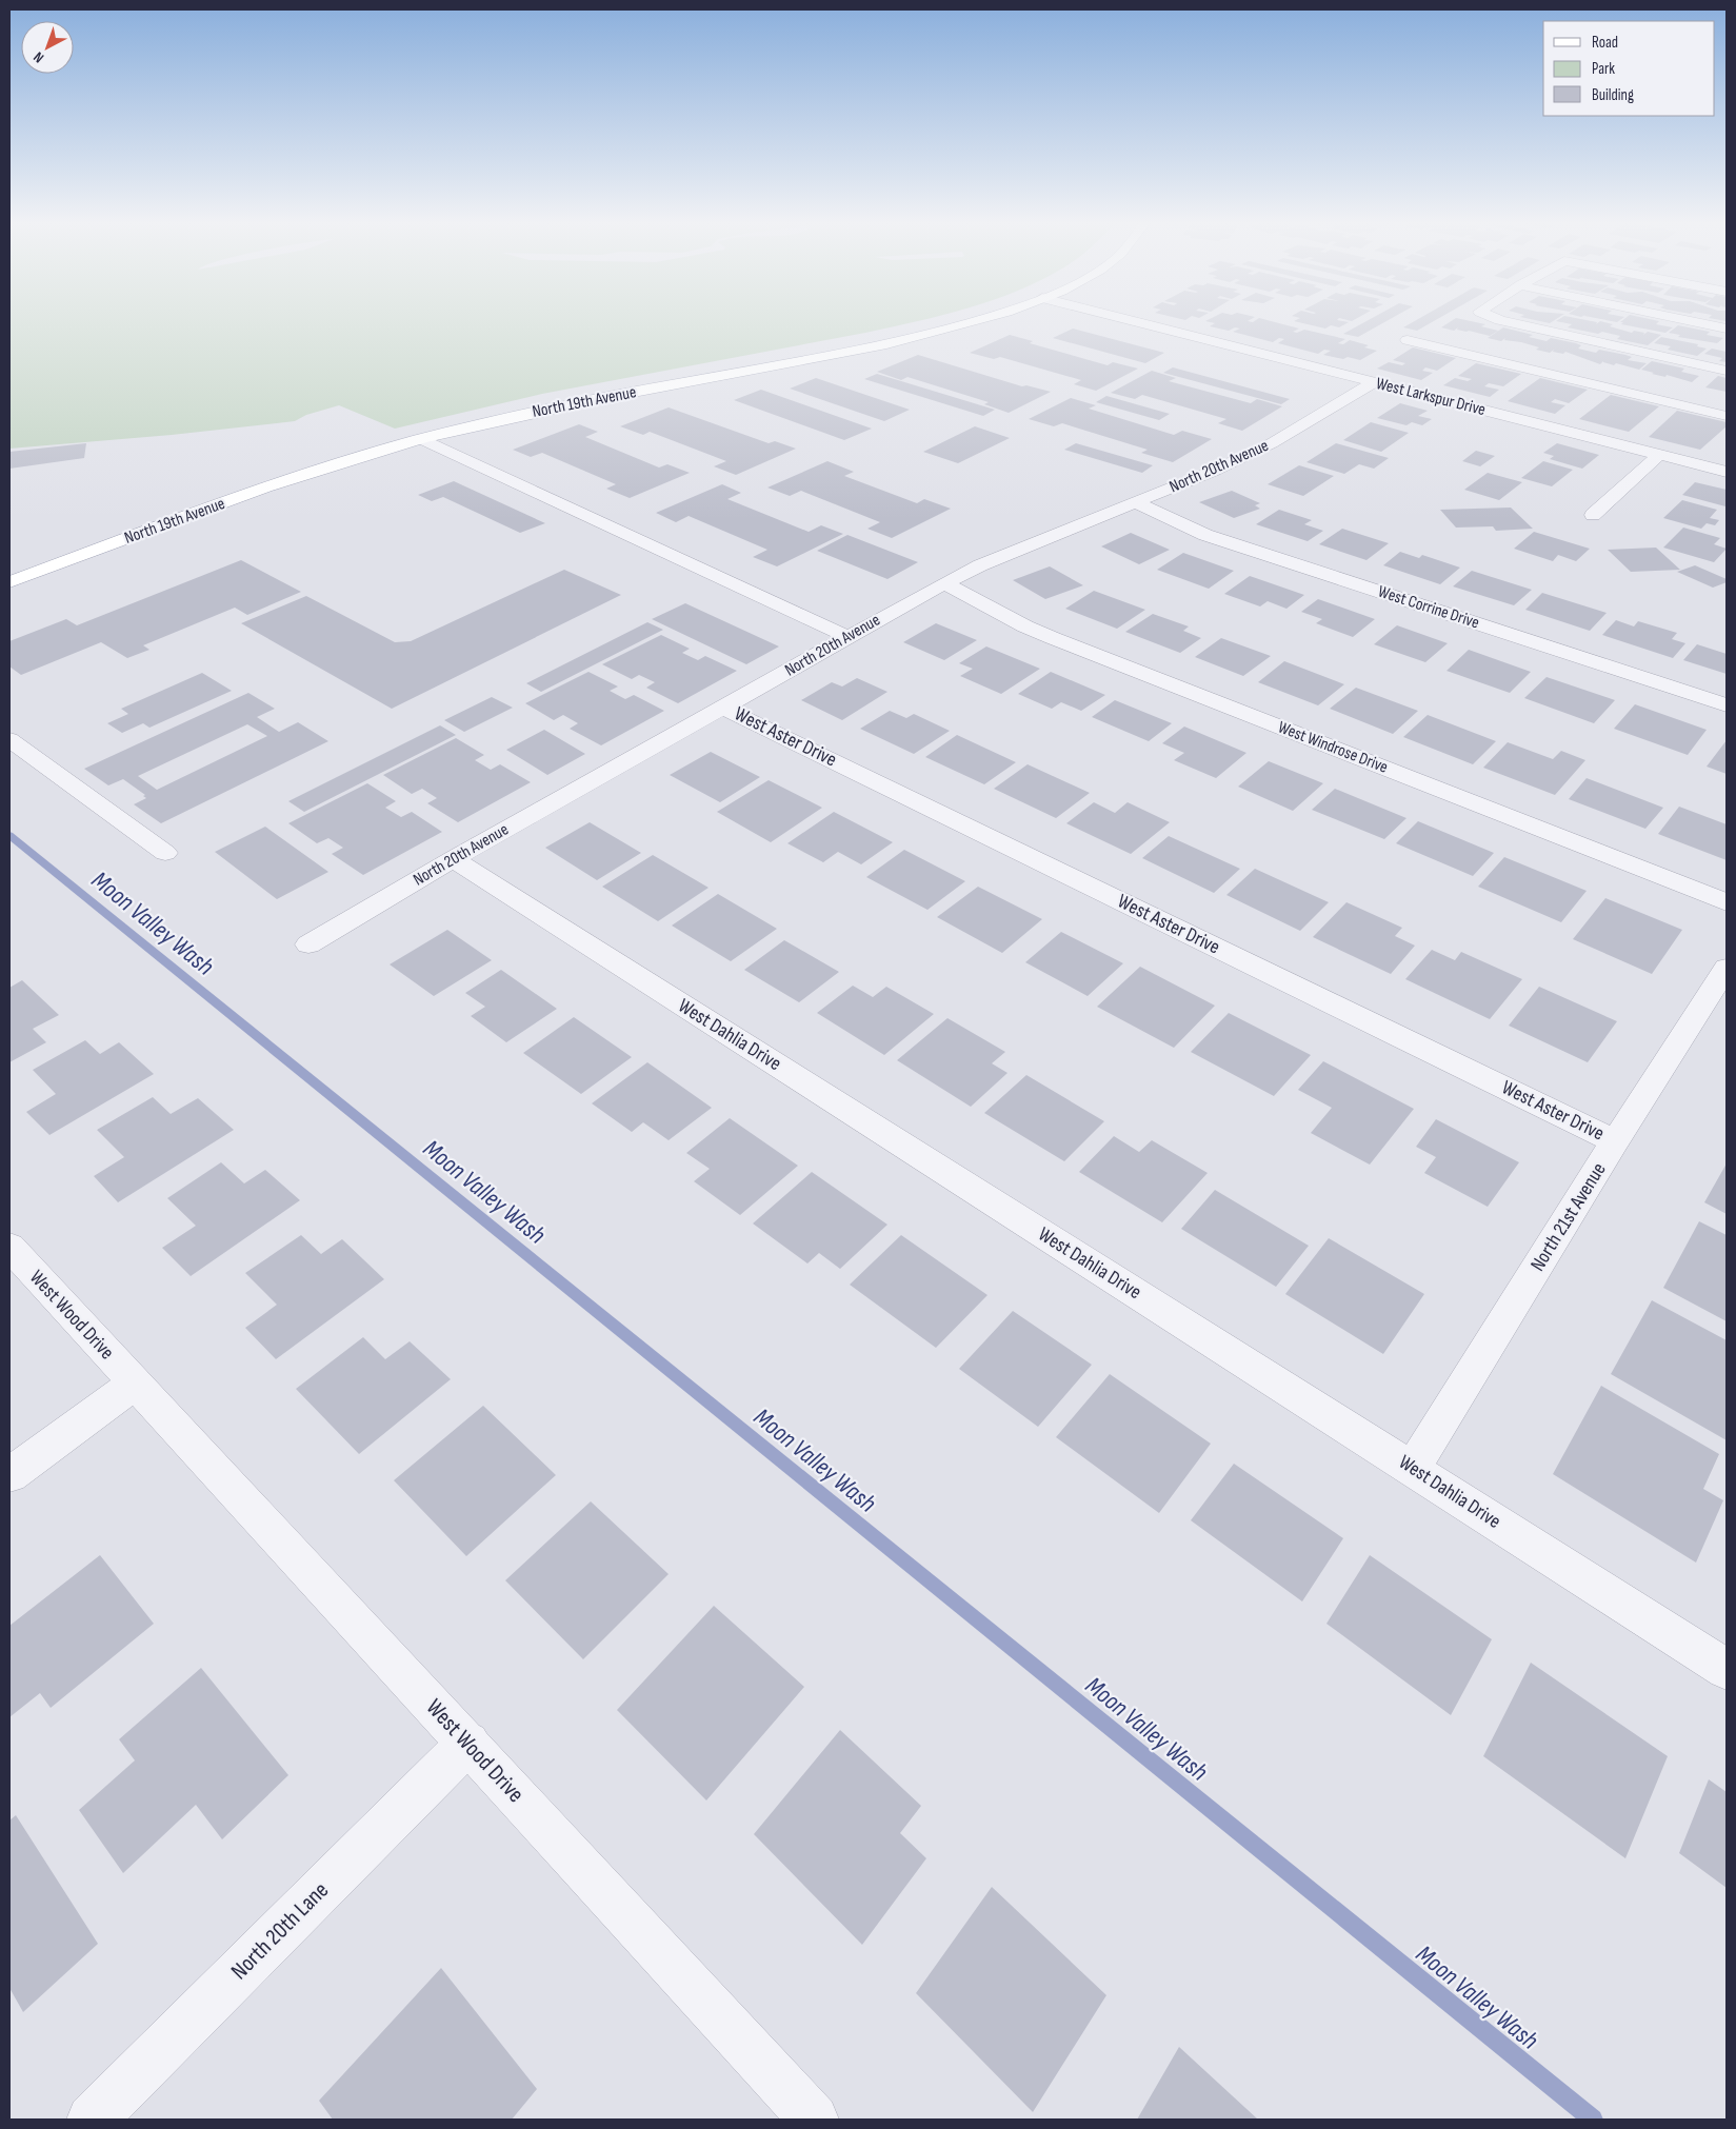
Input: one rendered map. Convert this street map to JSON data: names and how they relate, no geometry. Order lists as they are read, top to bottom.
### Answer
{
  "streets": {
    "main road": ["North 19th Avenue"],
    "street": [
      "West Larkspur Drive",
      "North 20th Avenue",
      "West Corrine Drive",
      "West Aster Drive",
      "West Windrose Drive",
      "West Dahlia Drive",
      "North 21st Avenue",
      "West Wood Drive",
      "North 20th Lane"
    ]
  },
  "crossings": [
    ["West Larkspur Drive", "North 20th Avenue"],
    ["North 20th Avenue", "West Corrine Drive"],
    ["North 20th Avenue", "West Aster Drive"],
    ["North 20th Avenue", "West Windrose Drive"],
    ["North 20th Avenue", "West Dahlia Drive"],
    ["West Aster Drive", "North 21st Avenue"],
    ["West Dahlia Drive", "North 21st Avenue"],
    ["West Wood Drive", "North 20th Lane"]
  ],
  "water": ["Moon Valley Wash"],
  "legend": ["Road", "Park", "Building"],
  "north": "bottom left"
}
